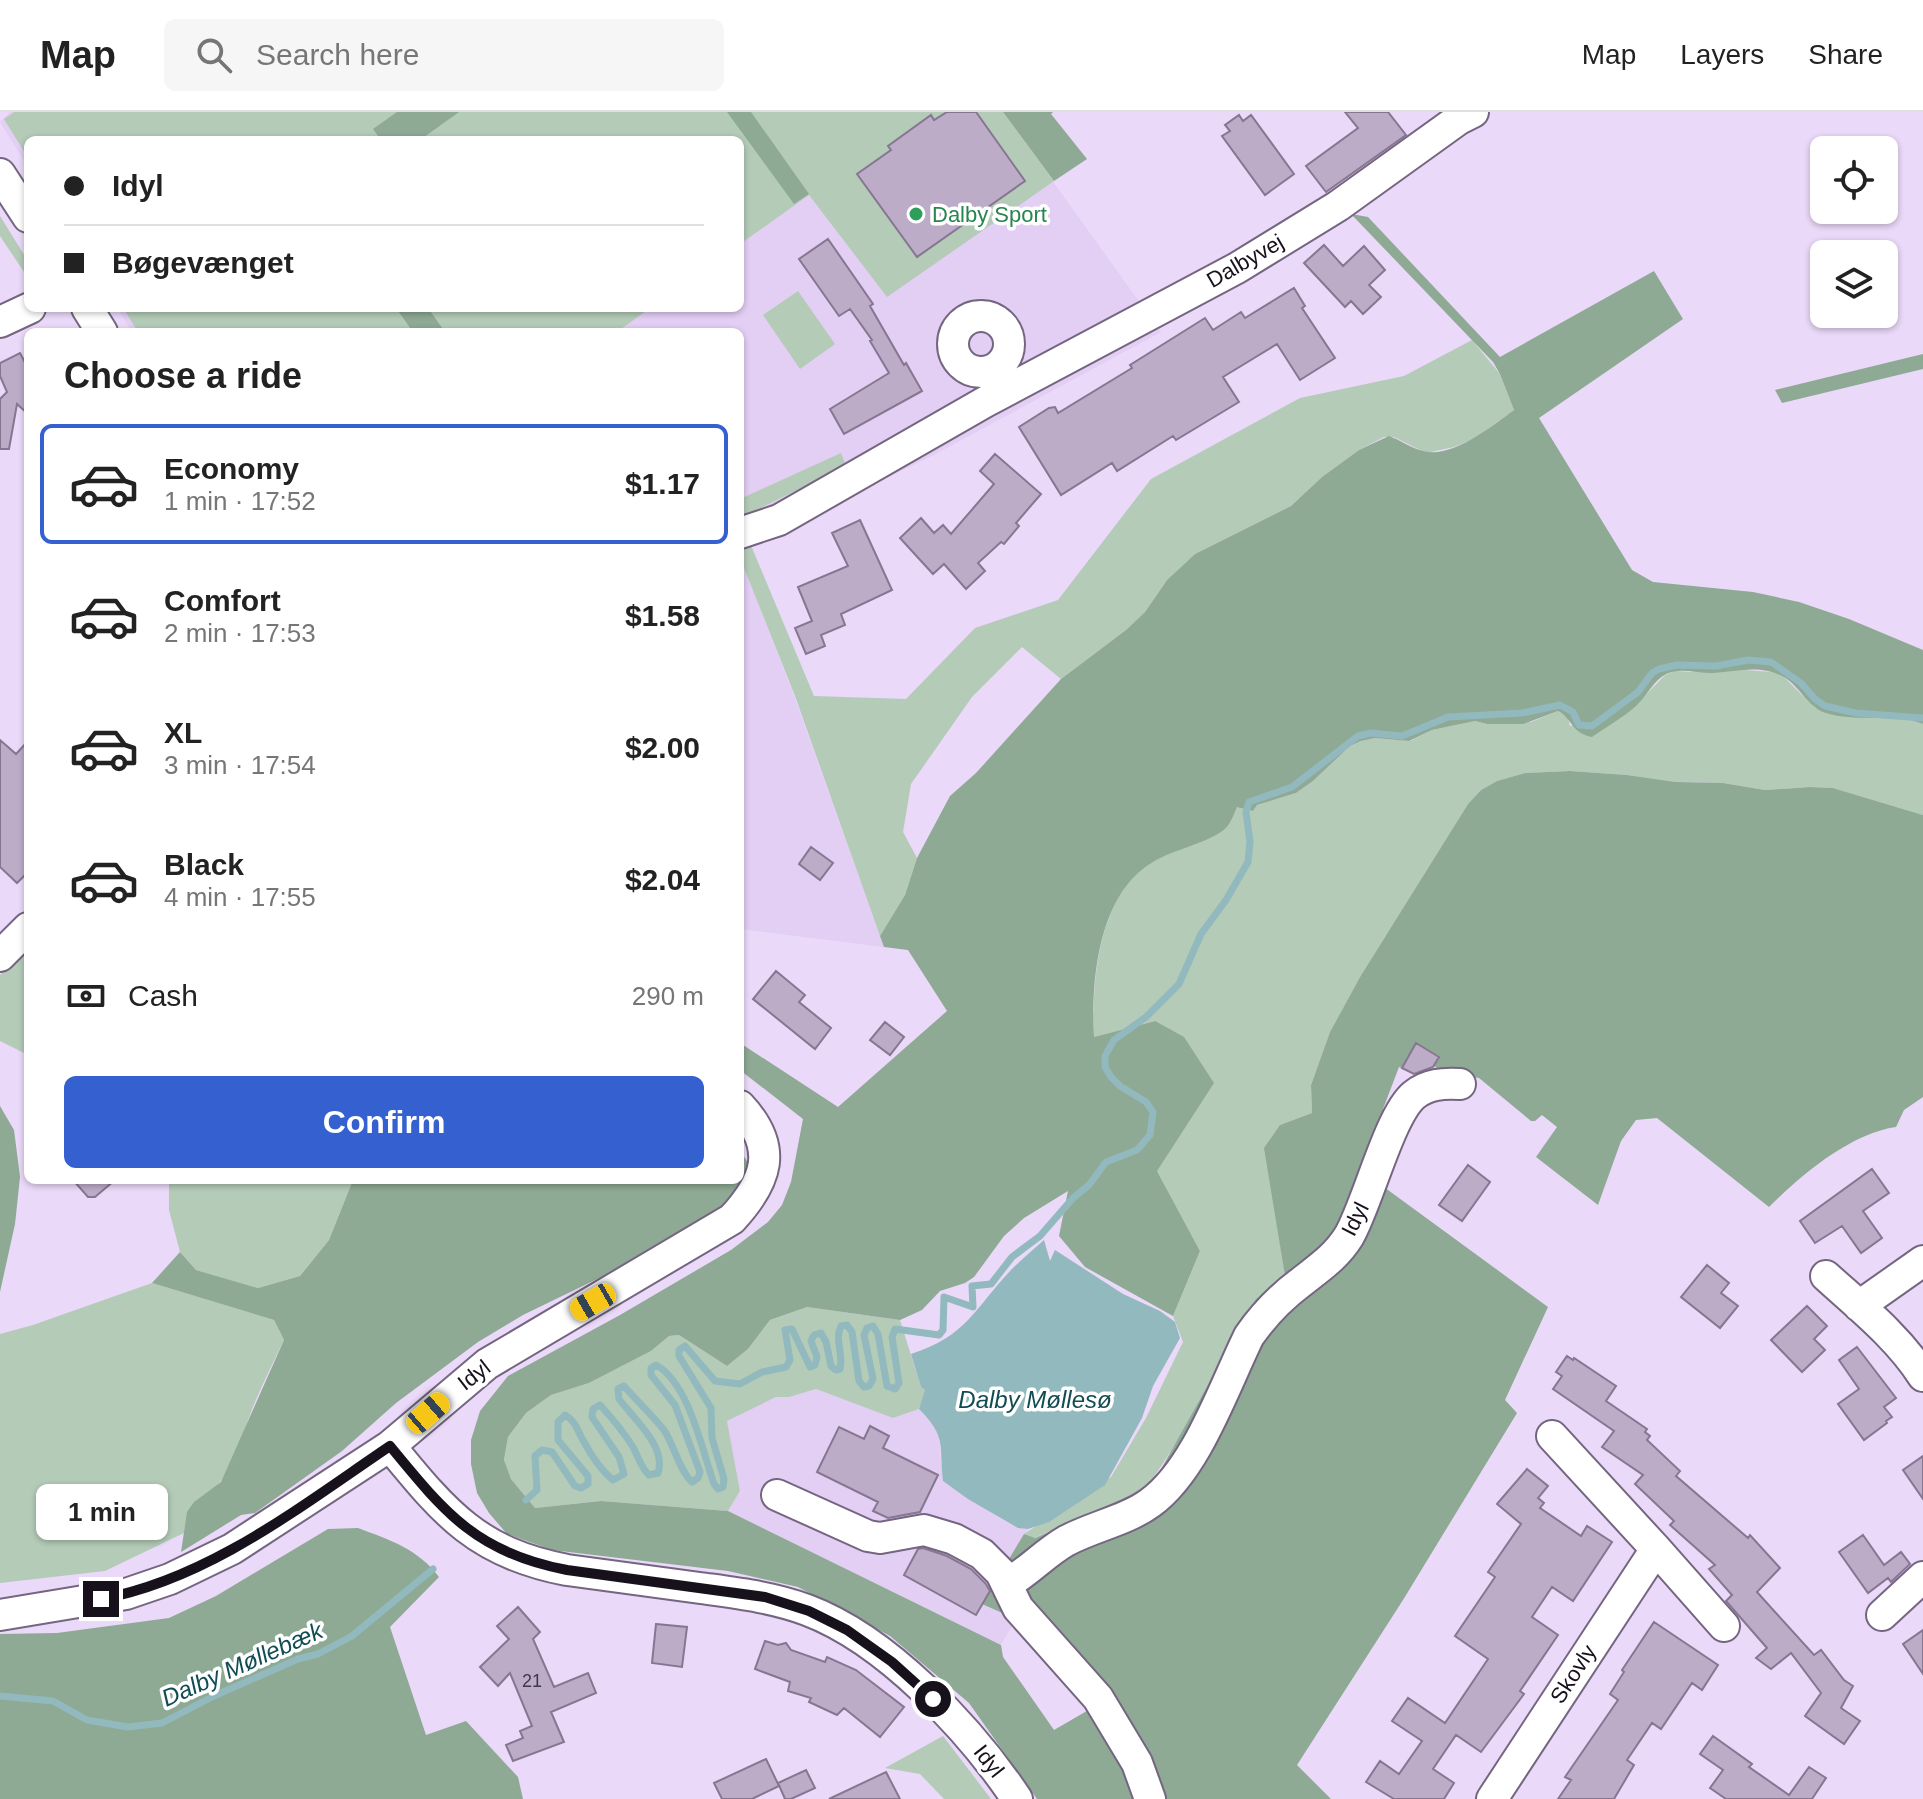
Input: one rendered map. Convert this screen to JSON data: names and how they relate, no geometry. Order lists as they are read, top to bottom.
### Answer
{
  "streets": {
    "street": ["Dalbyvej", "Idyl", "Skovly"]
  },
  "water": ["Dalby Møllesø", "Dalby Møllebæk"],
  "places": ["Dalby Sport"],
  "house_numbers": ["21"],
  "page": {
    "header": "Map",
    "search": "Search here",
    "nav": ["Map", "Layers", "Share"],
    "banner": ["Idyl", "Bøgevænget"],
    "heading": "Choose a ride",
    "list": [
      {
        "name": "Economy",
        "note": "1 min · 17:52",
        "value": "$1.17"
      },
      {
        "name": "Comfort",
        "note": "2 min · 17:53",
        "value": "$1.58"
      },
      {
        "name": "XL",
        "note": "3 min · 17:54",
        "value": "$2.00"
      },
      {
        "name": "Black",
        "note": "4 min · 17:55",
        "value": "$2.04"
      }
    ],
    "pay": ["Cash", "290 m"],
    "buttons": "Confirm",
    "bubble": "1 min"
  }
}
